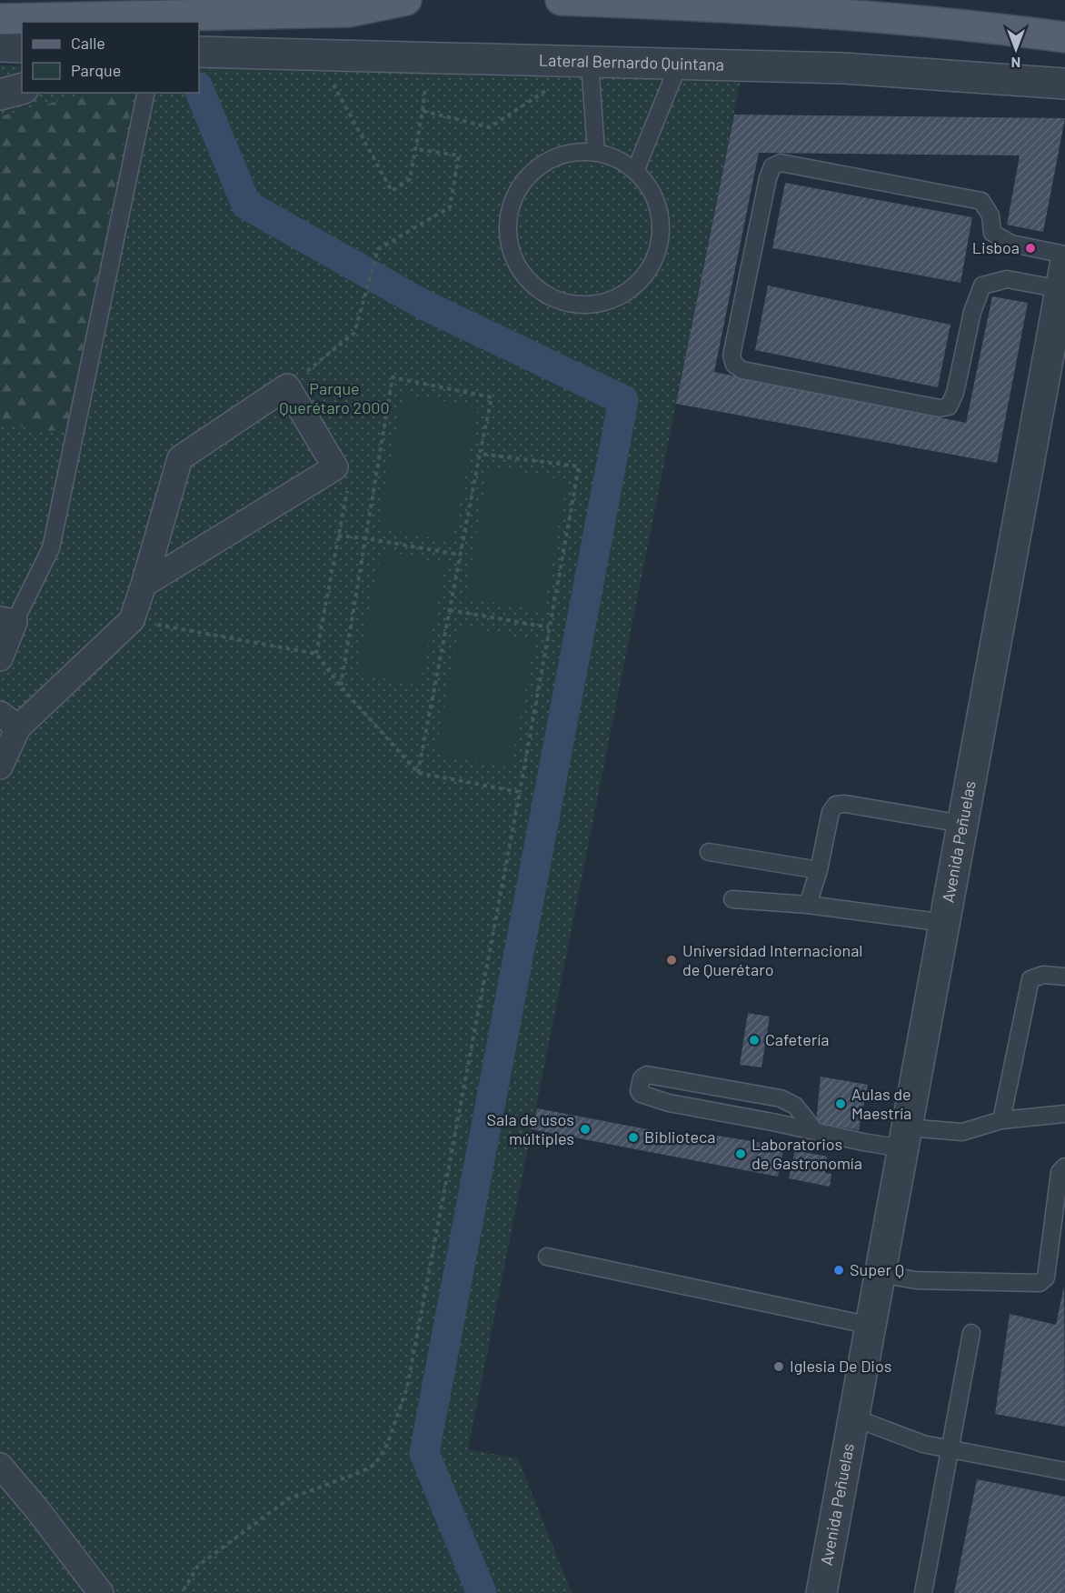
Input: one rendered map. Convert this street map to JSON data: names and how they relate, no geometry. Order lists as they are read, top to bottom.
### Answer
{
  "streets": {
    "street": ["Lateral Bernardo Quintana", "Avenida Peñuelas"]
  },
  "parks": ["Parque Querétaro 2000"],
  "places": [
    "Lisboa",
    "Universidad Internacional de Querétaro",
    "Cafetería",
    "Aulas de Maestría",
    "Sala de usos múltiples",
    "Biblioteca",
    "Laboratorios de Gastronomía",
    "Super Q",
    "Iglesia De Dios"
  ],
  "legend": ["Calle", "Parque"],
  "north": "bottom"
}
